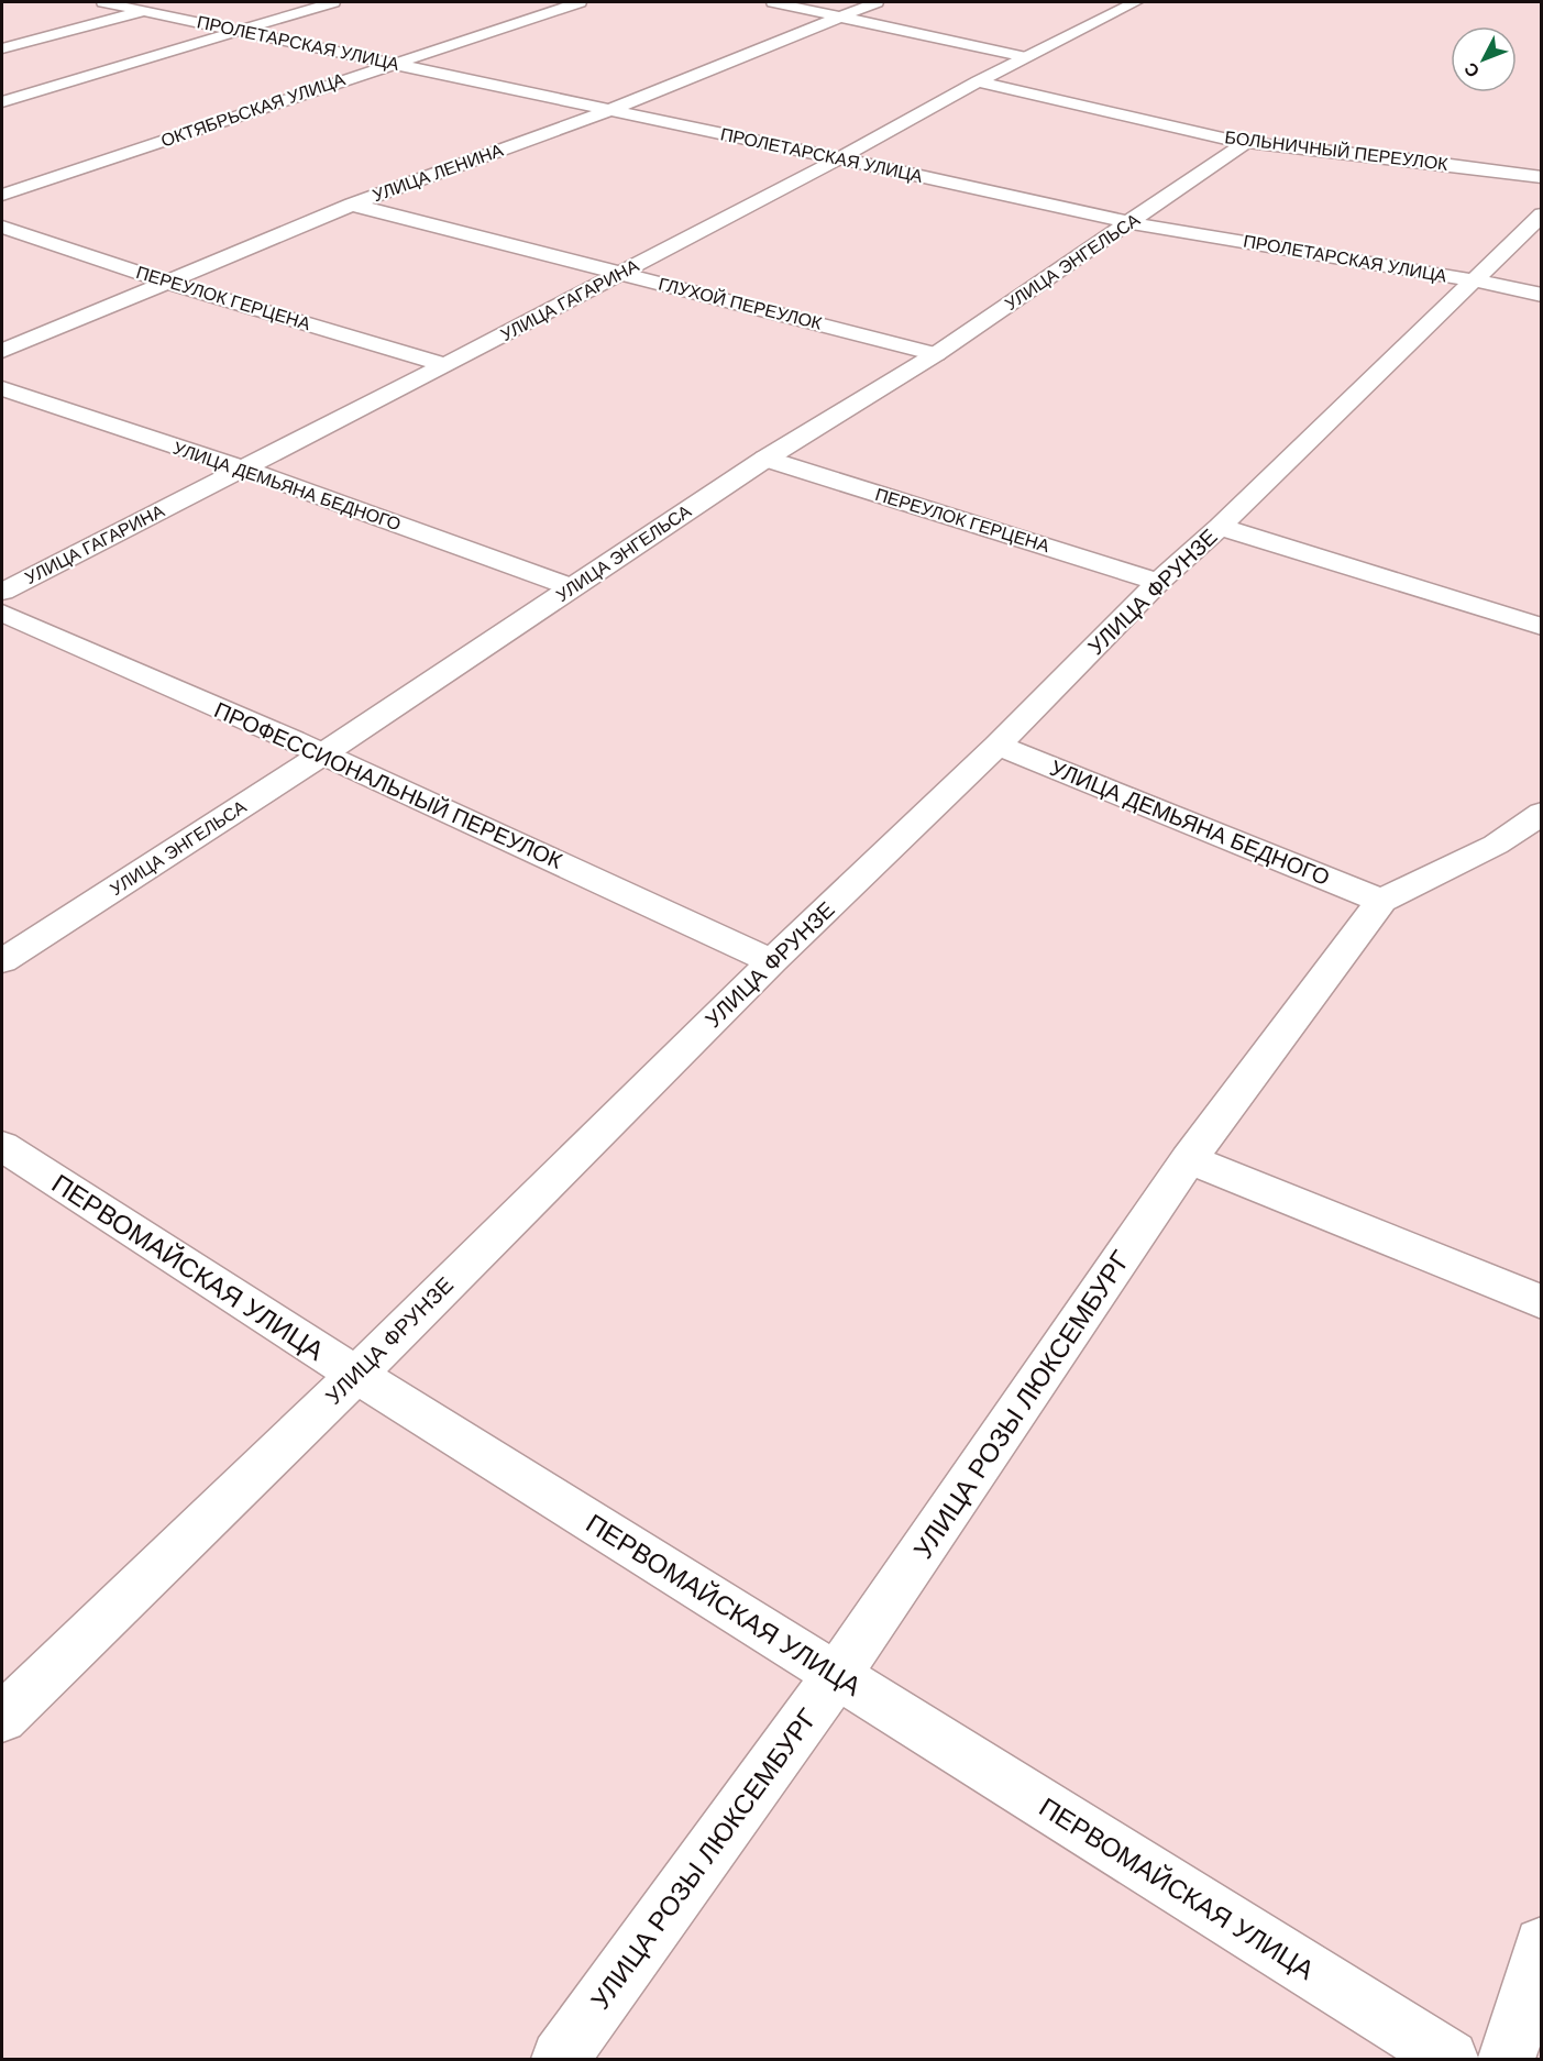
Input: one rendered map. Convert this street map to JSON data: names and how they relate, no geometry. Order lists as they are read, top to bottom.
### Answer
{
  "streets": {
    "street": [
      "ПРОЛЕТАРСКАЯ УЛИЦА",
      "ОКТЯБРЬСКАЯ УЛИЦА",
      "БОЛЬНИЧНЫЙ ПЕРЕУЛОК",
      "УЛИЦА ЛЕНИНА",
      "УЛИЦА ЭНГЕЛЬСА",
      "ПЕРЕУЛОК ГЕРЦЕНА",
      "УЛИЦА ГАГАРИНА",
      "ГЛУХОЙ ПЕРЕУЛОК",
      "УЛИЦА ДЕМЬЯНА БЕДНОГО",
      "УЛИЦА ФРУНЗЕ",
      "ПРОФЕССИОНАЛЬНЫЙ ПЕРЕУЛОК",
      "ПЕРВОМАЙСКАЯ УЛИЦА",
      "УЛИЦА РОЗЫ ЛЮКСЕМБУРГ"
    ]
  },
  "crossings": [
    ["ПРОЛЕТАРСКАЯ УЛИЦА", "ОКТЯБРЬСКАЯ УЛИЦА"],
    ["ПРОЛЕТАРСКАЯ УЛИЦА", "УЛИЦА ЛЕНИНА"],
    ["ПРОЛЕТАРСКАЯ УЛИЦА", "УЛИЦА ЭНГЕЛЬСА"],
    ["ПРОЛЕТАРСКАЯ УЛИЦА", "УЛИЦА ГАГАРИНА"],
    ["ПРОЛЕТАРСКАЯ УЛИЦА", "УЛИЦА ФРУНЗЕ"],
    ["БОЛЬНИЧНЫЙ ПЕРЕУЛОК", "УЛИЦА ЭНГЕЛЬСА"],
    ["БОЛЬНИЧНЫЙ ПЕРЕУЛОК", "УЛИЦА ГАГАРИНА"],
    ["УЛИЦА ЛЕНИНА", "ПЕРЕУЛОК ГЕРЦЕНА"],
    ["УЛИЦА ЛЕНИНА", "ГЛУХОЙ ПЕРЕУЛОК"],
    ["УЛИЦА ЭНГЕЛЬСА", "ПЕРЕУЛОК ГЕРЦЕНА"],
    ["УЛИЦА ЭНГЕЛЬСА", "ГЛУХОЙ ПЕРЕУЛОК"],
    ["УЛИЦА ЭНГЕЛЬСА", "УЛИЦА ДЕМЬЯНА БЕДНОГО"],
    ["УЛИЦА ЭНГЕЛЬСА", "ПРОФЕССИОНАЛЬНЫЙ ПЕРЕУЛОК"],
    ["ПЕРЕУЛОК ГЕРЦЕНА", "УЛИЦА ГАГАРИНА"],
    ["ПЕРЕУЛОК ГЕРЦЕНА", "УЛИЦА ФРУНЗЕ"],
    ["УЛИЦА ГАГАРИНА", "ГЛУХОЙ ПЕРЕУЛОК"],
    ["УЛИЦА ГАГАРИНА", "УЛИЦА ДЕМЬЯНА БЕДНОГО"],
    ["УЛИЦА ДЕМЬЯНА БЕДНОГО", "УЛИЦА ФРУНЗЕ"],
    ["УЛИЦА ДЕМЬЯНА БЕДНОГО", "УЛИЦА РОЗЫ ЛЮКСЕМБУРГ"],
    ["УЛИЦА ФРУНЗЕ", "ПРОФЕССИОНАЛЬНЫЙ ПЕРЕУЛОК"],
    ["УЛИЦА ФРУНЗЕ", "ПЕРВОМАЙСКАЯ УЛИЦА"],
    ["ПЕРВОМАЙСКАЯ УЛИЦА", "УЛИЦА РОЗЫ ЛЮКСЕМБУРГ"]
  ],
  "north": "bottom left"
}
